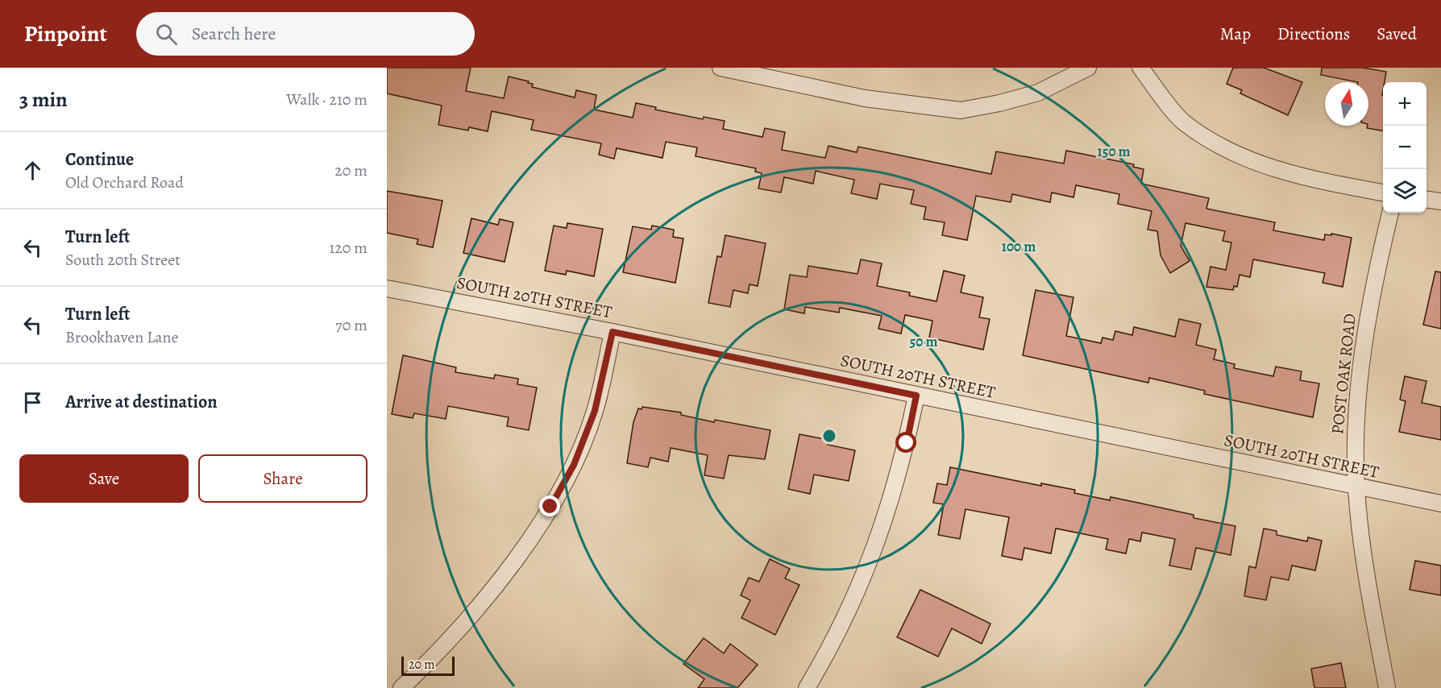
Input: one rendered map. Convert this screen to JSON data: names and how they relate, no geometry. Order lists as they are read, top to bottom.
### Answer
{
  "streets": {
    "street": ["SOUTH 20TH STREET", "POST OAK ROAD"]
  },
  "crossings": [
    ["SOUTH 20TH STREET", "POST OAK ROAD"]
  ],
  "scale_bar": "20 m",
  "north": "top",
  "page": {
    "header": "Pinpoint",
    "search": "Search here",
    "nav": ["Map", "Directions", "Saved"],
    "heading": ["3 min", "Walk · 210 m"],
    "map_buttons": ["+", "−"],
    "list": [
      ["Continue", "Old Orchard Road", "20 m"],
      ["Turn left", "South 20th Street", "120 m"],
      ["Turn left", "Brookhaven Lane", "70 m"],
      "Arrive at destination"
    ],
    "buttons": ["Save", "Share"],
    "scale": "20 m"
  },
  "rings": ["150 m", "100 m", "50 m"]
}
